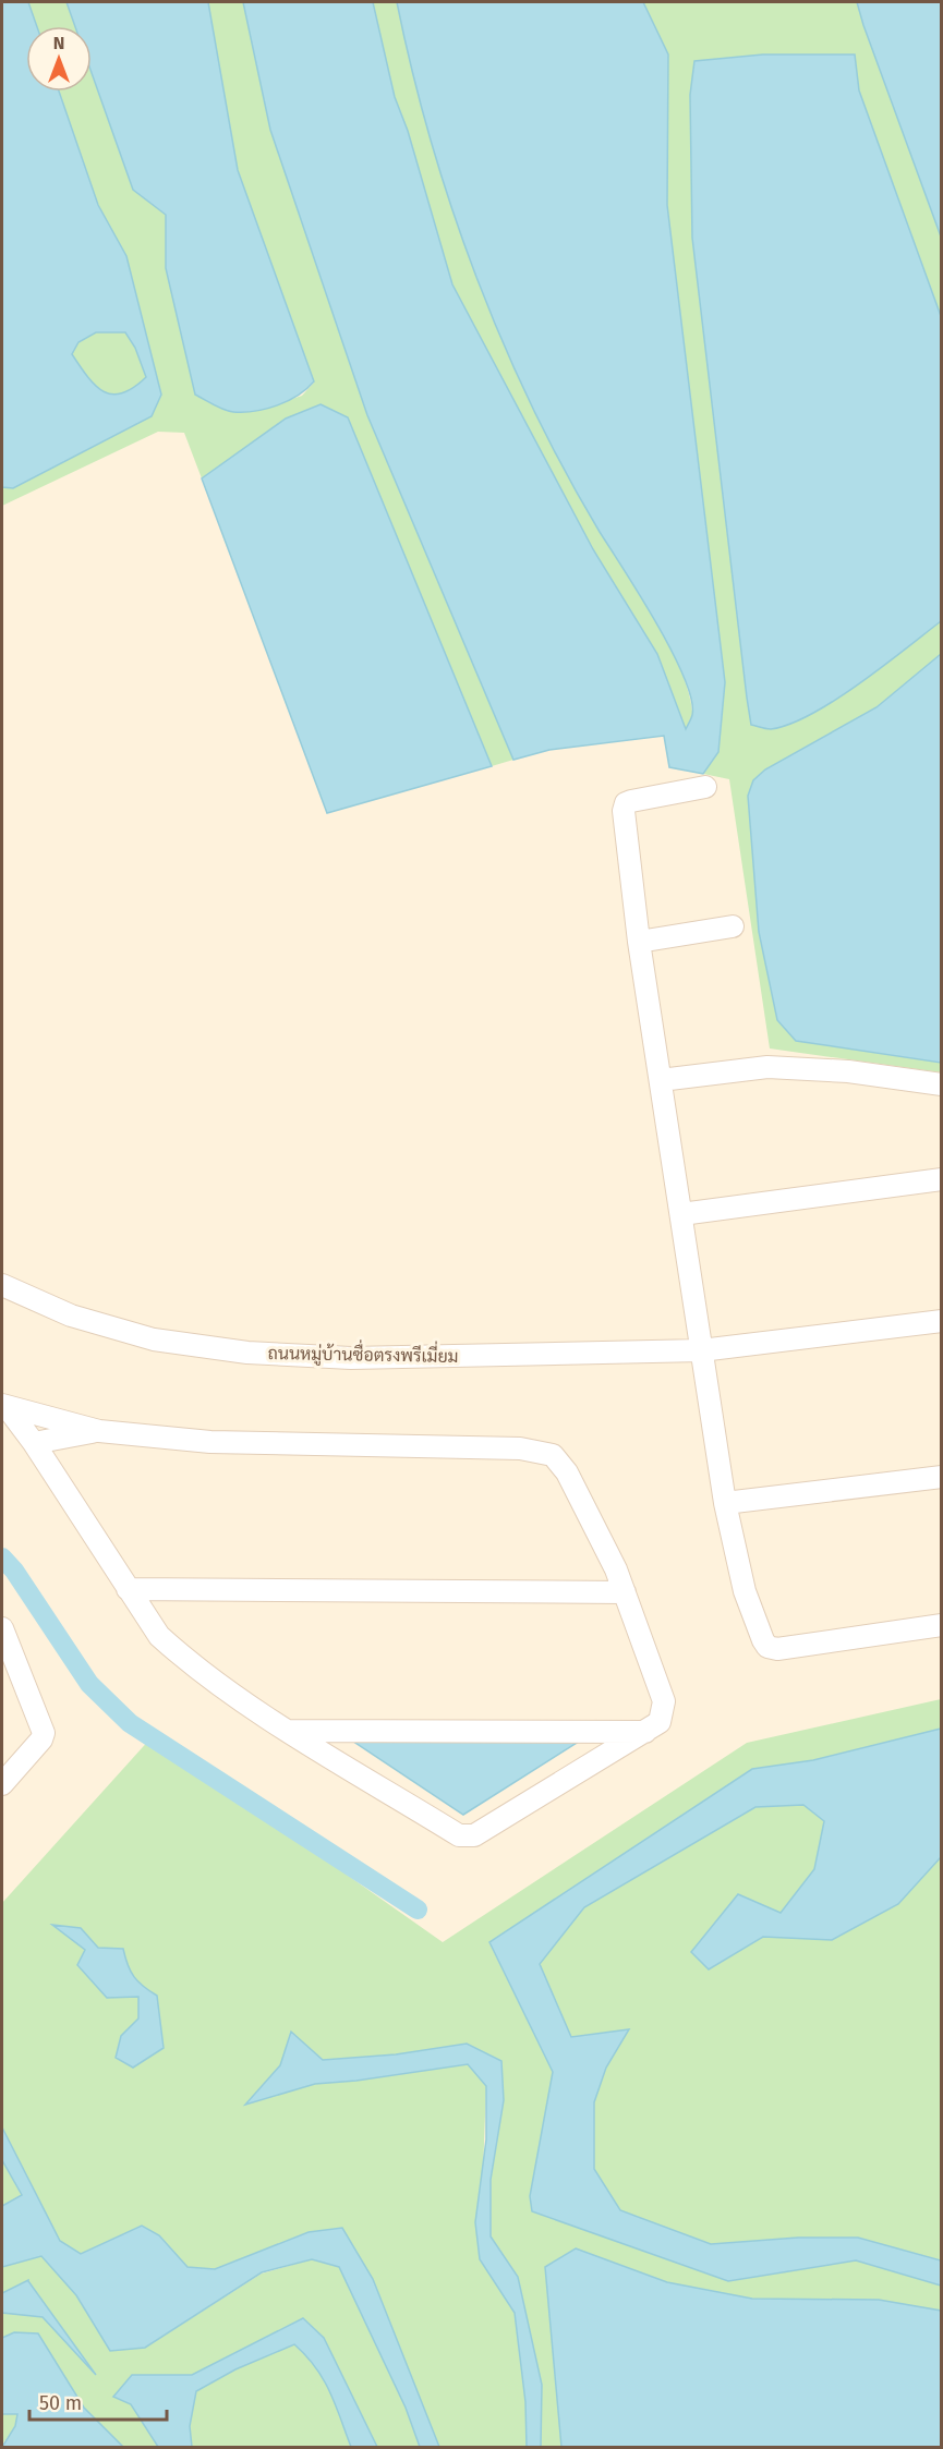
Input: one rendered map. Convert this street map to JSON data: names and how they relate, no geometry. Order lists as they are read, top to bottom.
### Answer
{
  "streets": {
    "street": ["ถนนหมู่บ้านซื่อตรงพรีเมี่ยม"]
  },
  "scale_bar": "50 m",
  "north": "top"
}
